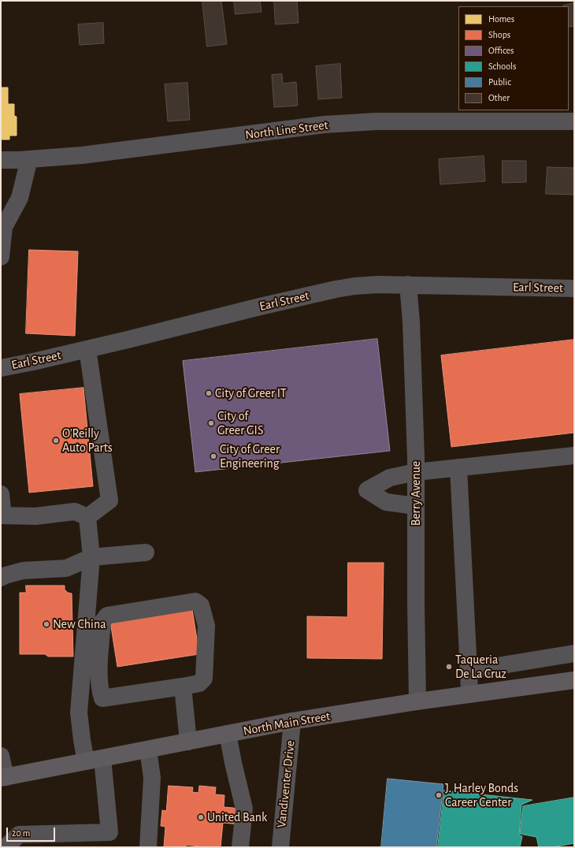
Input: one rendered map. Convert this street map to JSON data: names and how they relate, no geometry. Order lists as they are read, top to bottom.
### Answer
{
  "streets": {
    "main road": ["North Main Street"],
    "street": [
      "North Line Street",
      "Earl Street",
      "Berry Avenue",
      "Vandiventer Drive"
    ]
  },
  "crossings": [
    ["Earl Street", "Berry Avenue"],
    ["Berry Avenue", "North Main Street"],
    ["North Main Street", "Vandiventer Drive"]
  ],
  "places": [
    "City of Greer IT",
    "City of Greer GIS",
    "O'Reilly Auto Parts",
    "City of Greer Engineering",
    "New China",
    "Taqueria De La Cruz",
    "J. Harley Bonds Career Center",
    "United Bank"
  ],
  "legend": [
    "Homes",
    "Shops",
    "Offices",
    "Schools",
    "Public",
    "Other"
  ],
  "scale_bar": "20 m"
}
